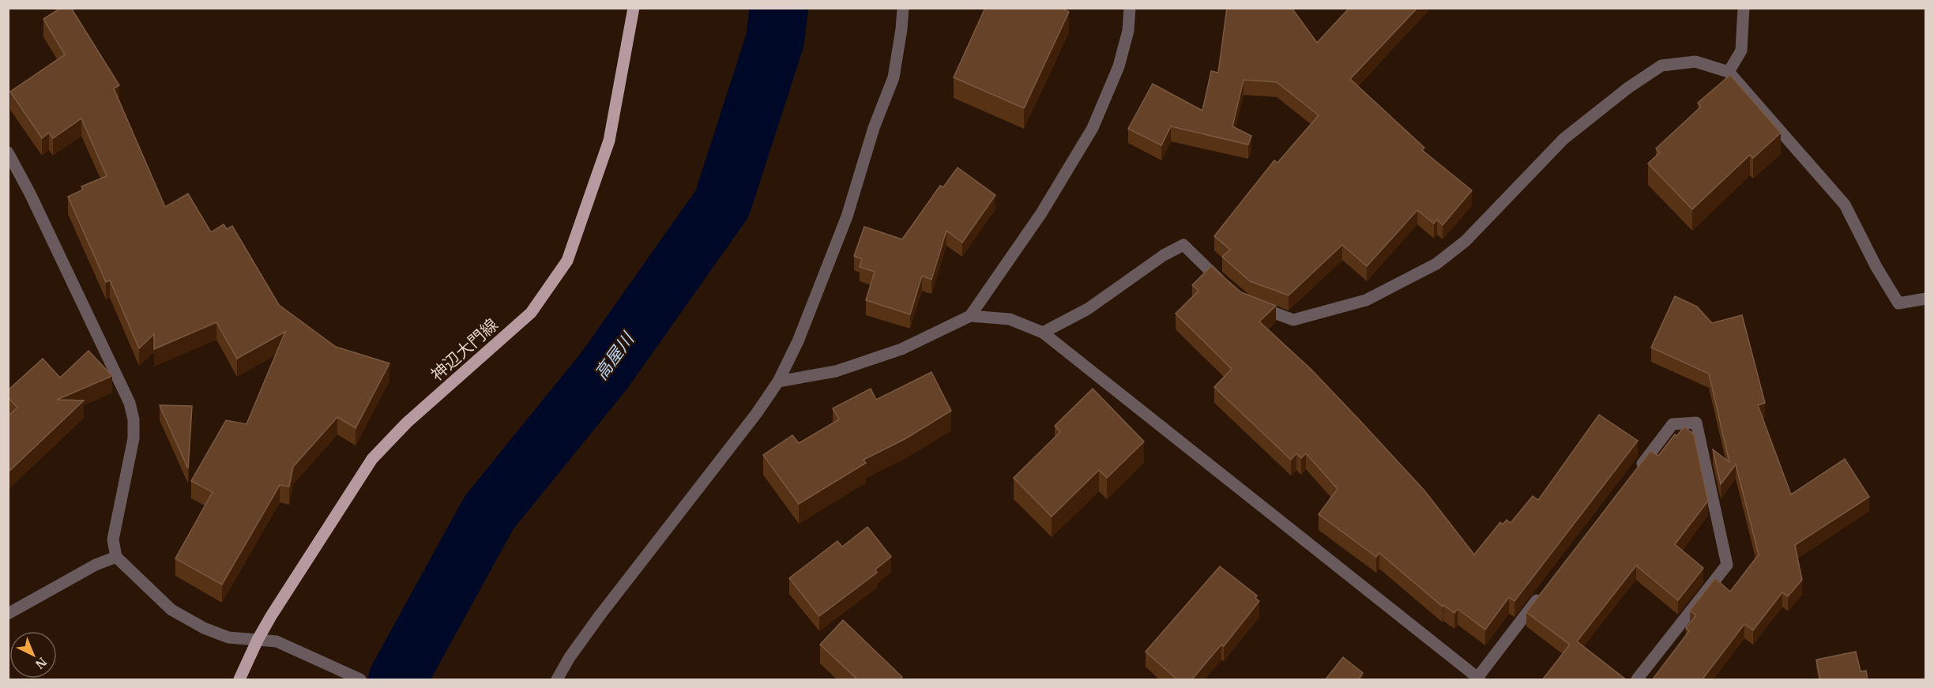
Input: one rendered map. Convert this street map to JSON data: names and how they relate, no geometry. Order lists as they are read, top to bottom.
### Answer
{
  "streets": {
    "main road": ["神辺大門線"]
  },
  "water": ["高屋川"],
  "north": "bottom right"
}
